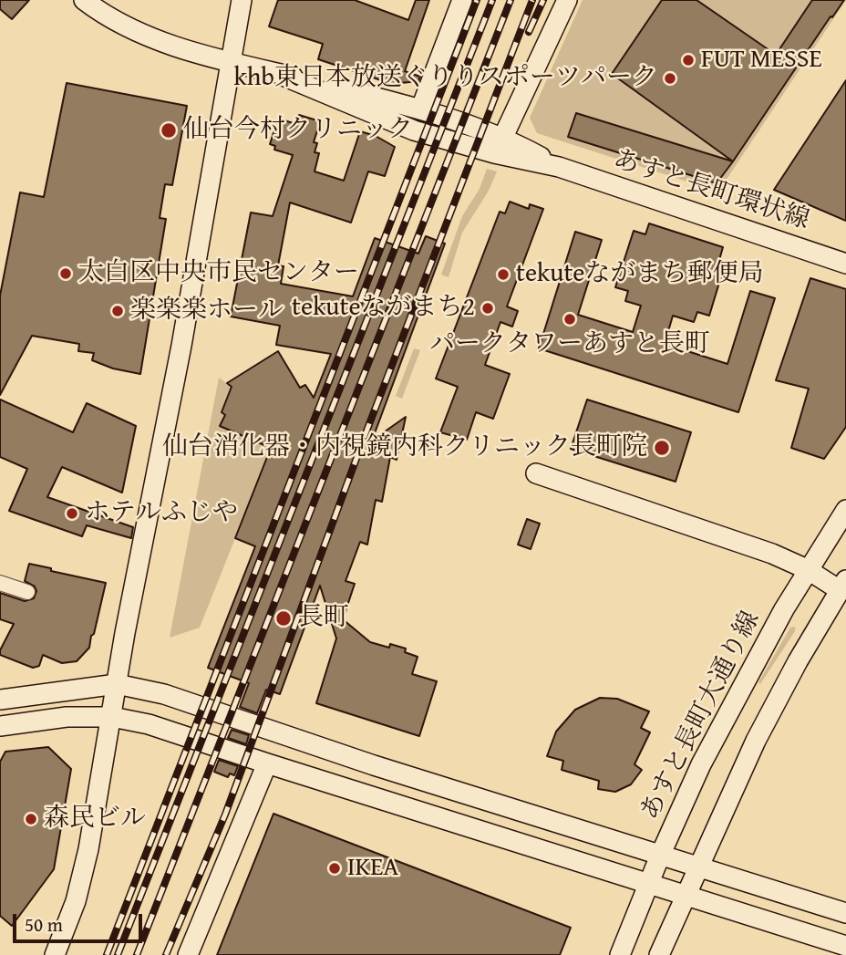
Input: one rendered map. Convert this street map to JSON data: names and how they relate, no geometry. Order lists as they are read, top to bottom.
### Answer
{
  "streets": {
    "street": ["あすと長町環状線", "あすと長町大通り線"]
  },
  "places": [
    "FUT MESSE",
    "khb東日本放送ぐりりスポーツパーク",
    "仙台今村クリニック",
    "太白区中央市民センター",
    "tekuteながまち郵便局",
    "tekuteながまち2",
    "楽楽楽ホール",
    "パークタワーあすと長町",
    "仙台消化器・内視鏡内科クリニック長町院",
    "ホテルふじや",
    "長町",
    "森民ビル",
    "IKEA"
  ],
  "scale_bar": "50 m"
}
